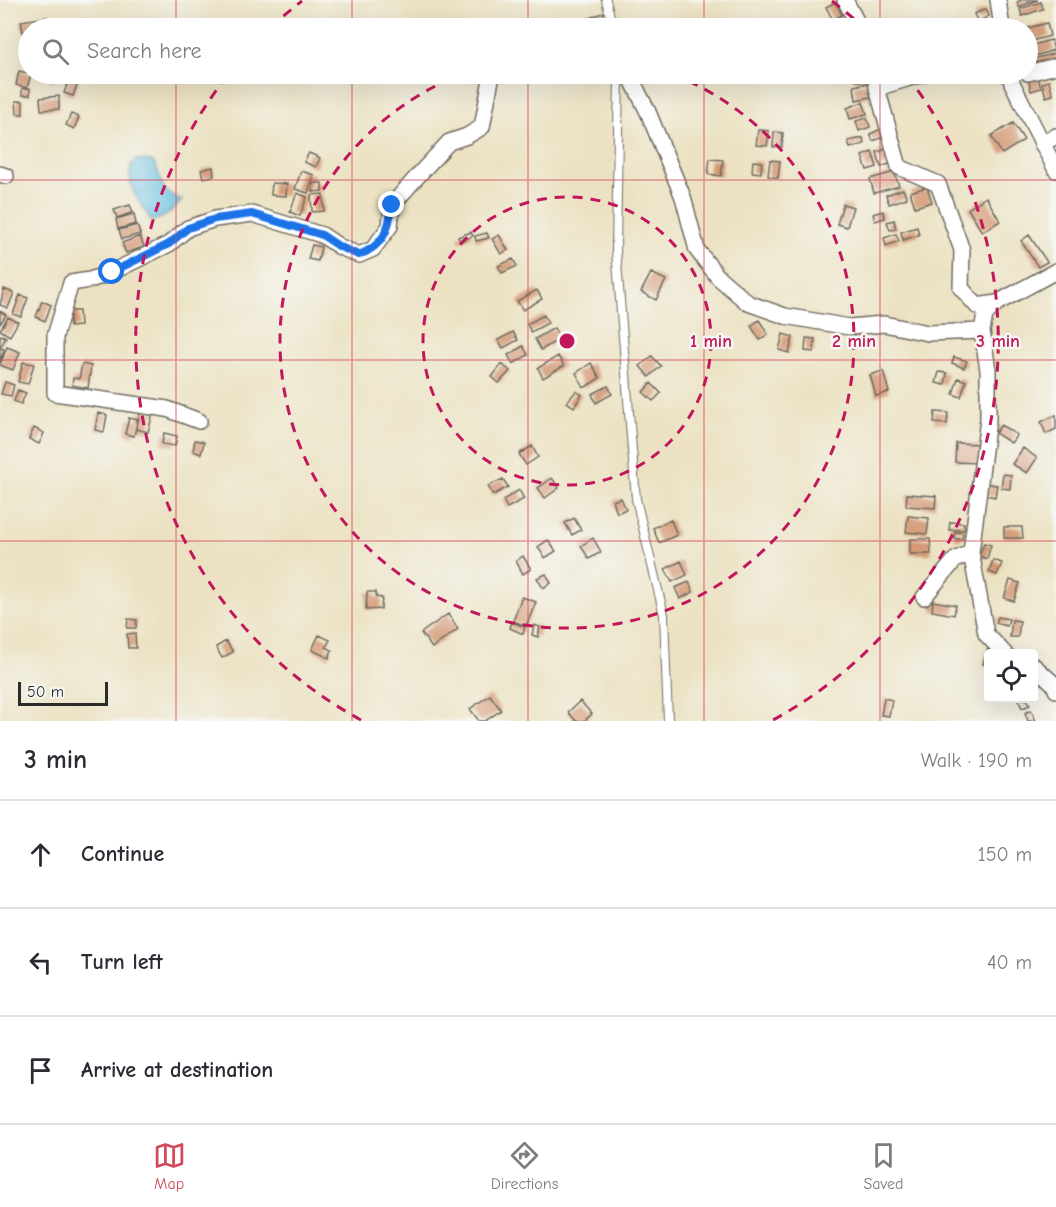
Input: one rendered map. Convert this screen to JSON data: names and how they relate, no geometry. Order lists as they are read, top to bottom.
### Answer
{
  "scale_bar": "50 m",
  "page": {
    "search": "Search here",
    "scale": "50 m",
    "heading": ["3 min", "Walk · 190 m"],
    "list": [
      ["Continue", "150 m"],
      ["Turn left", "40 m"],
      "Arrive at destination"
    ],
    "nav": ["Map", "Directions", "Saved"]
  },
  "rings": ["1 min", "2 min", "3 min"]
}
